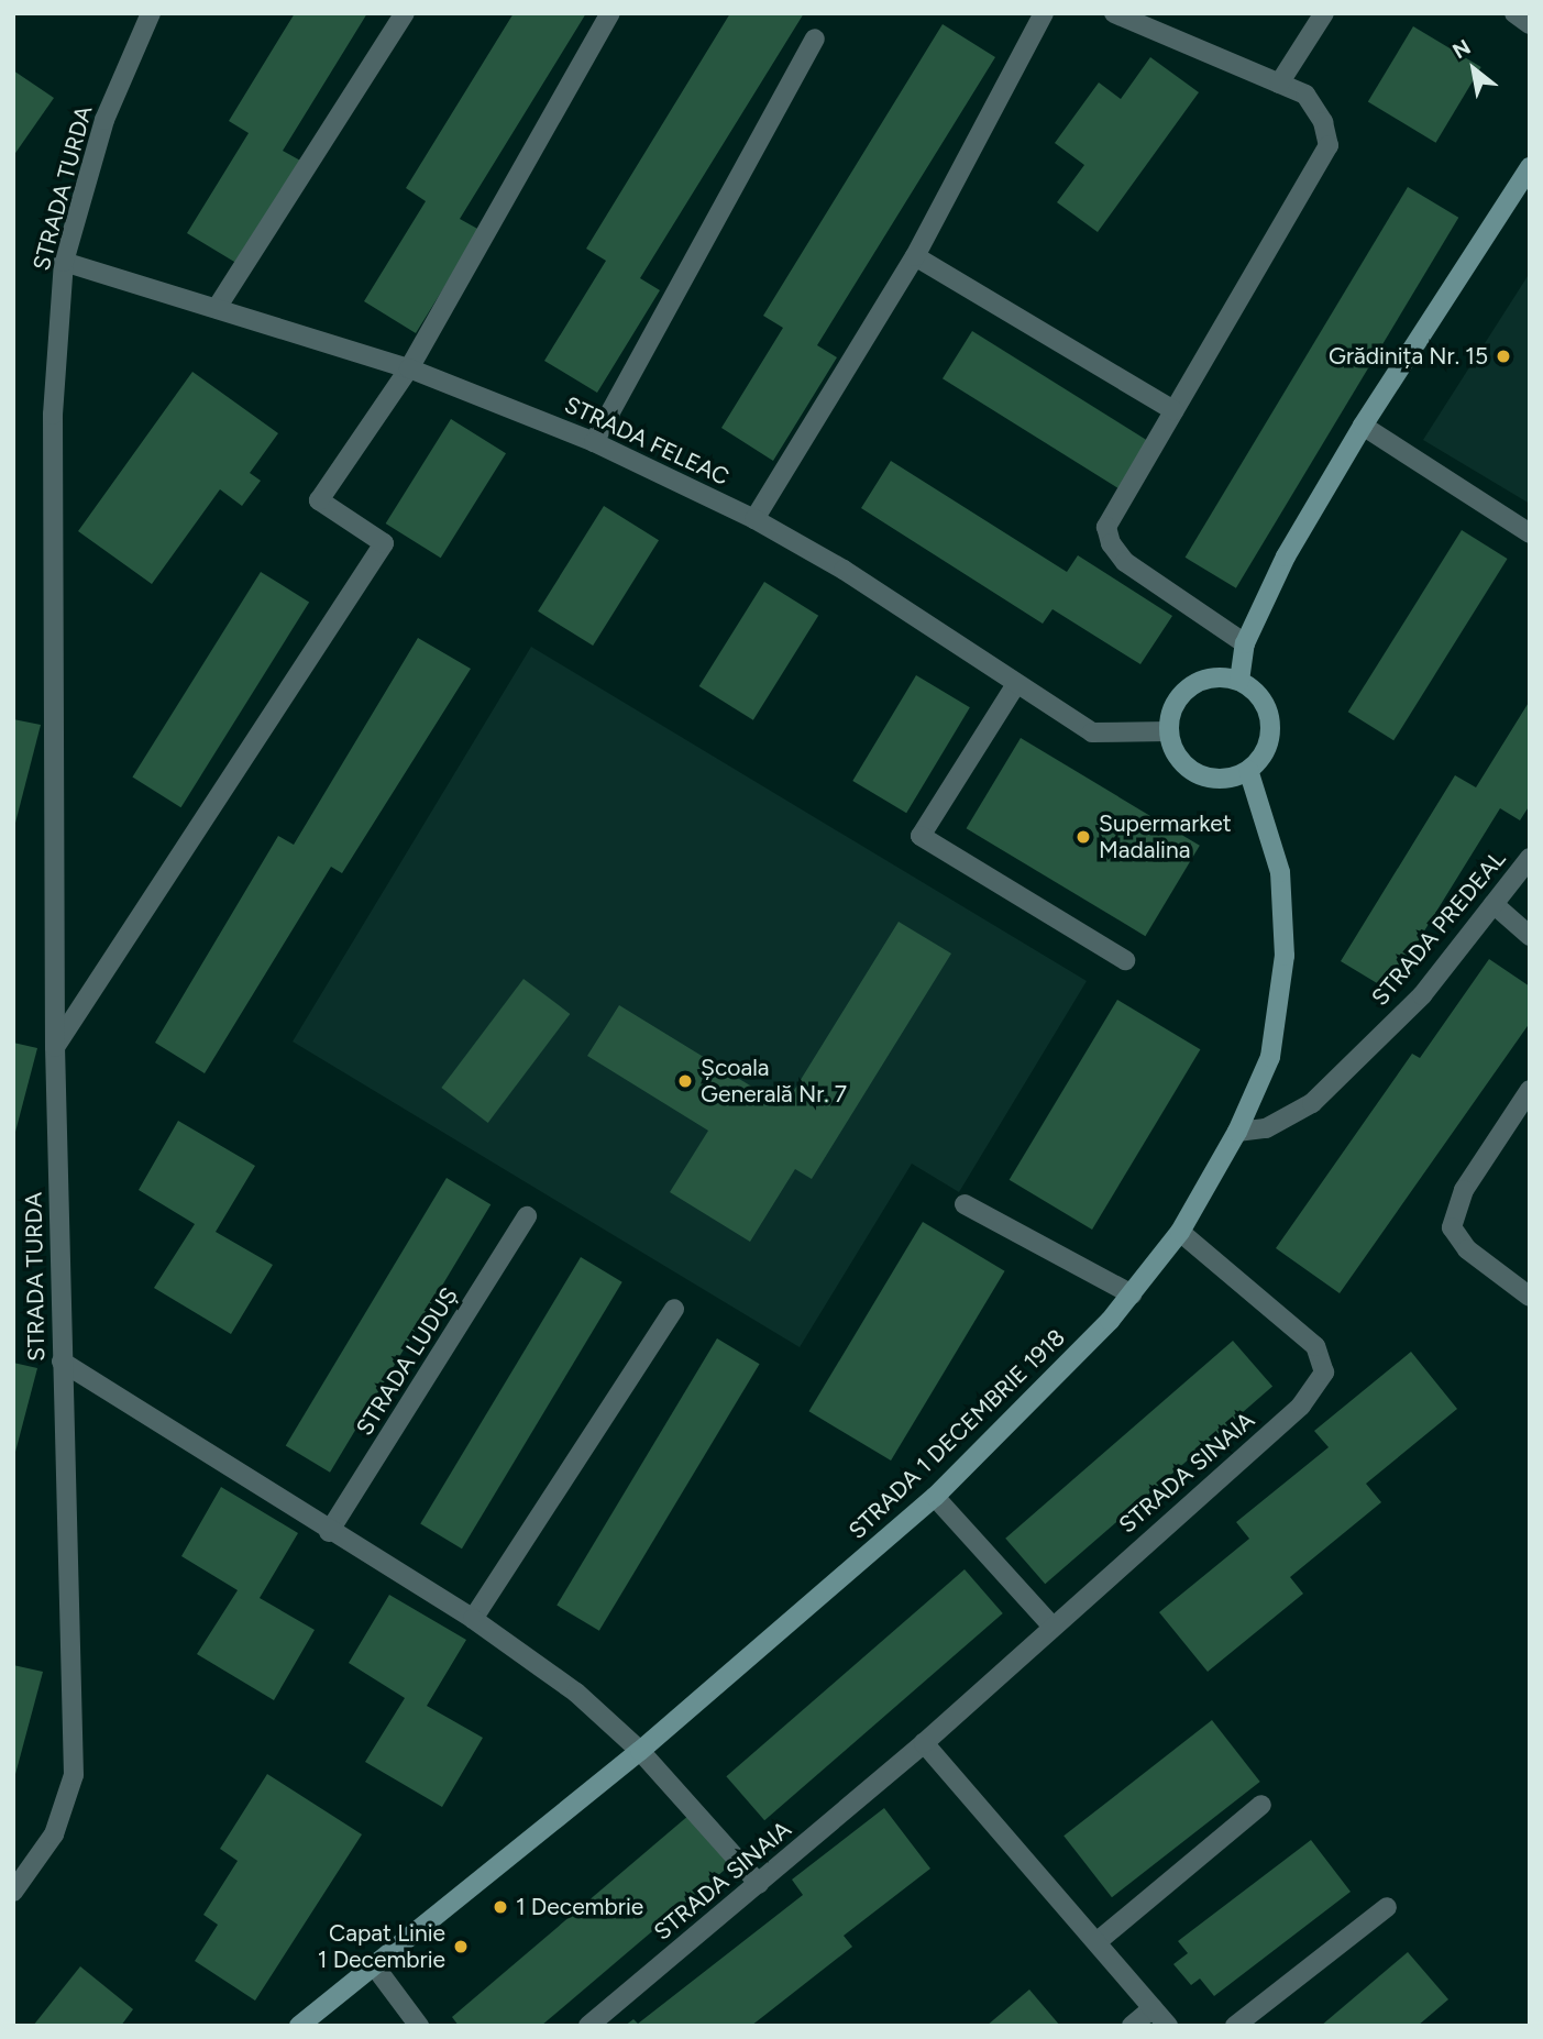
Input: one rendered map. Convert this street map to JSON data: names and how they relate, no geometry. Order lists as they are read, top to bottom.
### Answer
{
  "streets": {
    "main road": ["STRADA 1 DECEMBRIE 1918"],
    "street": [
      "STRADA TURDA",
      "STRADA FELEAC",
      "STRADA PREDEAL",
      "STRADA LUDUȘ",
      "STRADA SINAIA"
    ]
  },
  "crossings": [
    ["STRADA TURDA", "STRADA FELEAC"],
    ["STRADA FELEAC", "STRADA 1 DECEMBRIE 1918"],
    ["STRADA PREDEAL", "STRADA 1 DECEMBRIE 1918"],
    ["STRADA 1 DECEMBRIE 1918", "STRADA SINAIA"]
  ],
  "places": [
    "Grădinița Nr. 15",
    "Supermarket Madalina",
    "Școala Generală Nr. 7",
    "1 Decembrie",
    "Capat Linie 1 Decembrie"
  ],
  "north": "top left"
}
